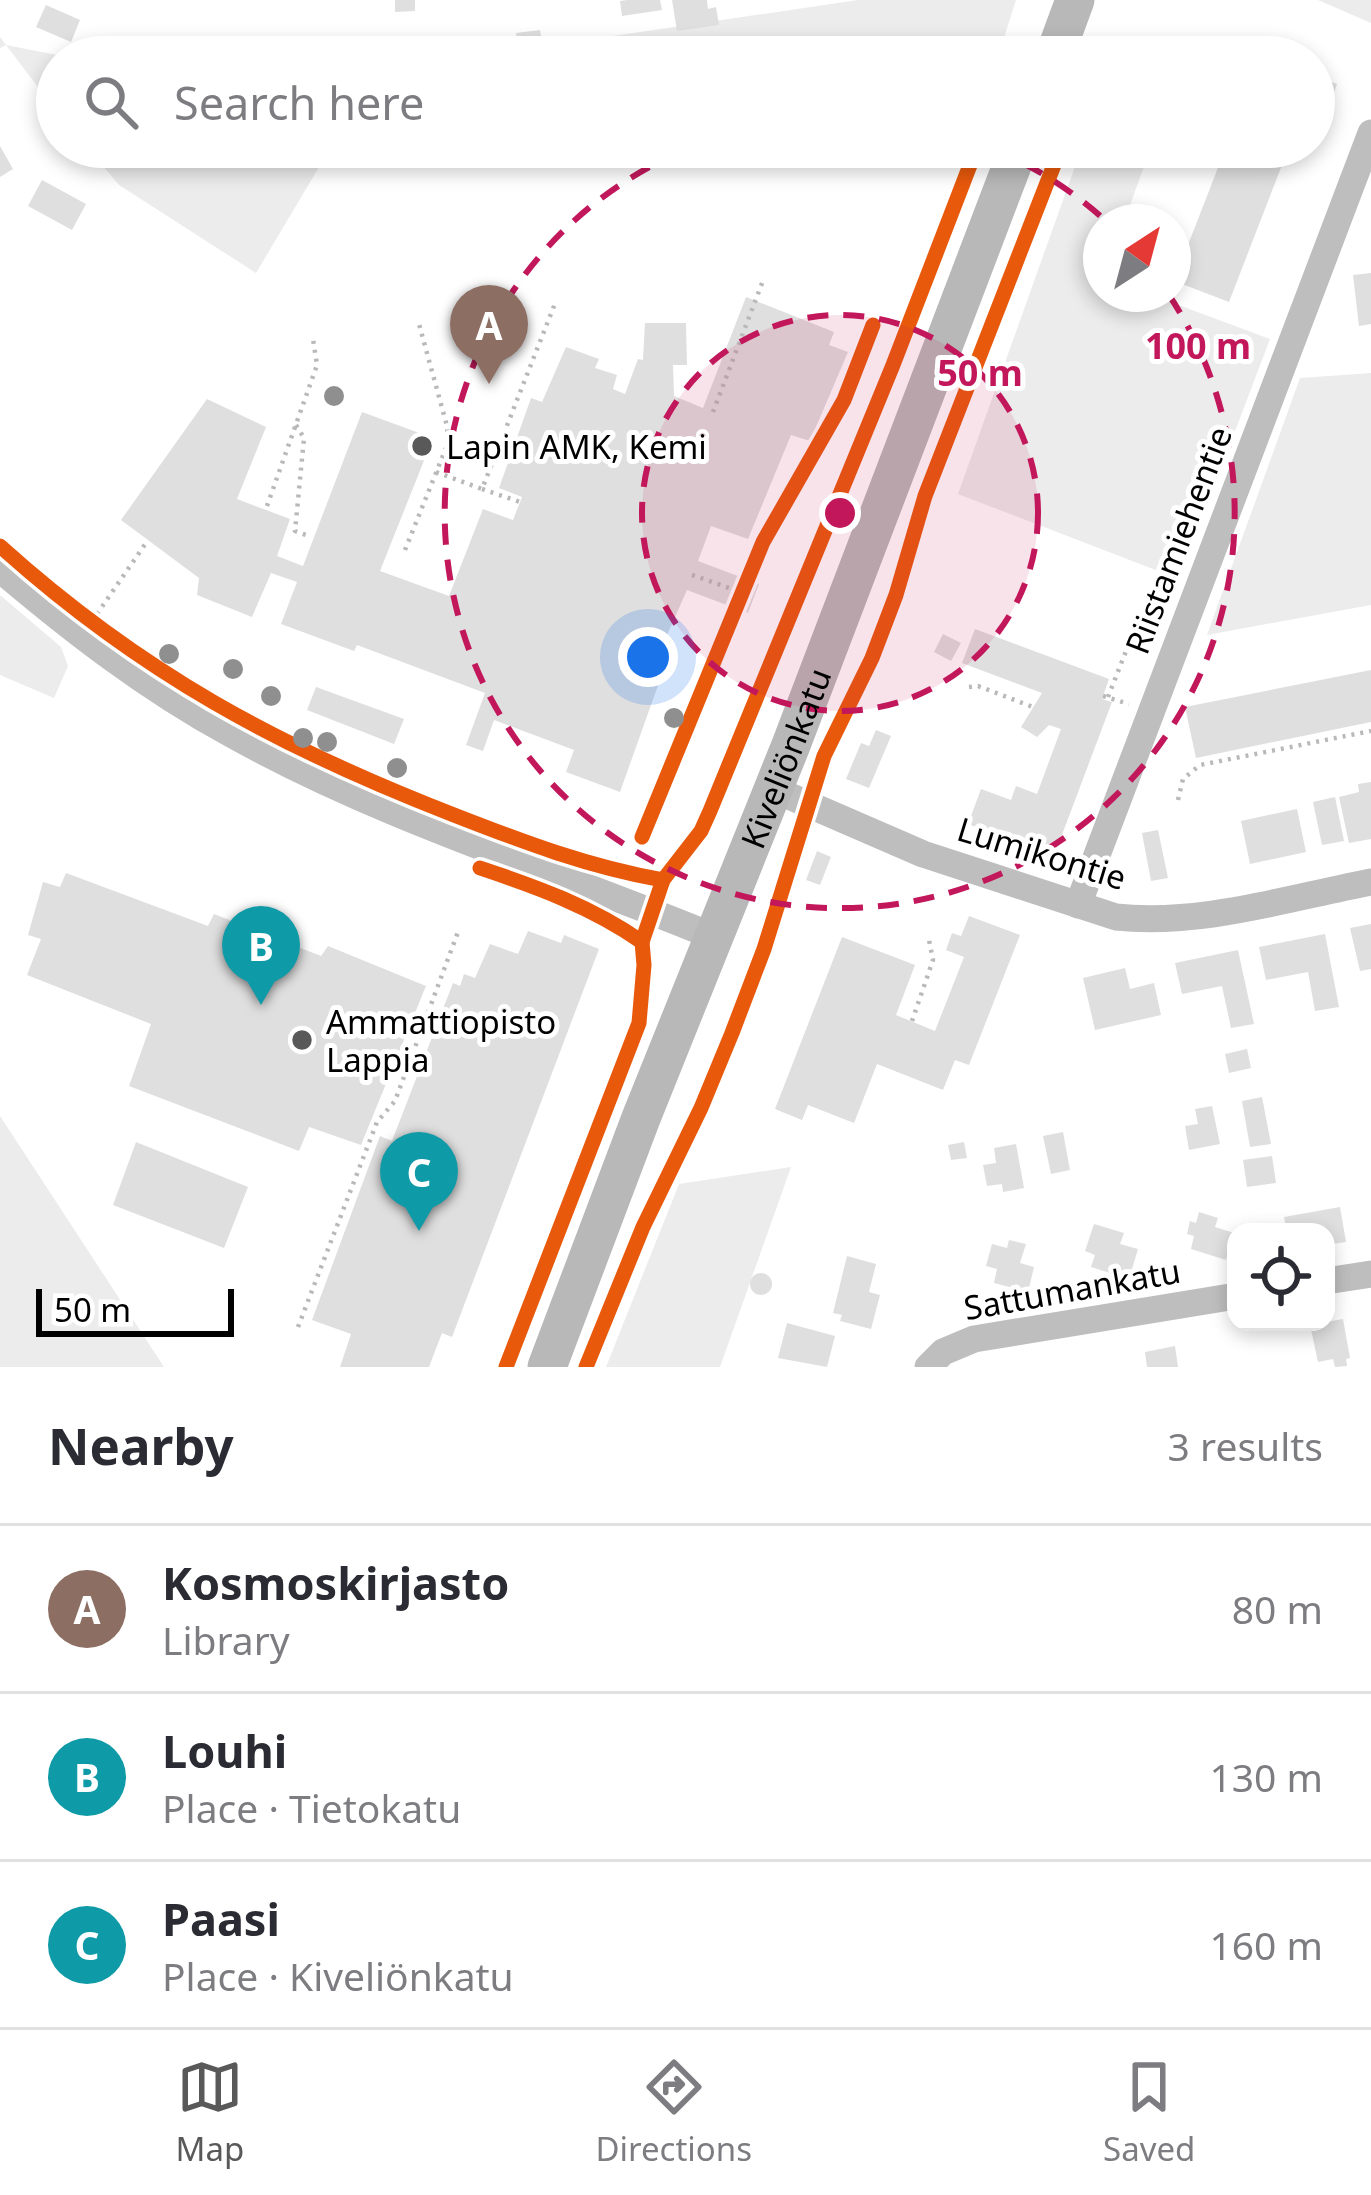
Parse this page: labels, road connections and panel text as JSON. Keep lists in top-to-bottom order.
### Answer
{
  "streets": {
    "main road": ["Kiveliönkatu"],
    "street": ["Riistamiehentie", "Lumikontie", "Sattumankatu"]
  },
  "crossings": [
    ["Riistamiehentie", "Lumikontie"],
    ["Kiveliönkatu", "Lumikontie"]
  ],
  "places": ["Lapin AMK, Kemi", "Ammattiopisto Lappia"],
  "scale_bar": "50 m",
  "north": "top right",
  "page": {
    "search": "Search here",
    "pins": ["A", "B", "C"],
    "scale": "50 m",
    "heading": ["Nearby", "3 results"],
    "list": [
      {
        "mark": "A",
        "name": "Kosmoskirjasto",
        "note": "Library",
        "value": "80 m"
      },
      {
        "mark": "B",
        "name": "Louhi",
        "note": "Place · Tietokatu",
        "value": "130 m"
      },
      {
        "mark": "C",
        "name": "Paasi",
        "note": "Place · Kiveliönkatu",
        "value": "160 m"
      }
    ],
    "nav": ["Map", "Directions", "Saved"]
  },
  "rings": ["100 m", "50 m"]
}
